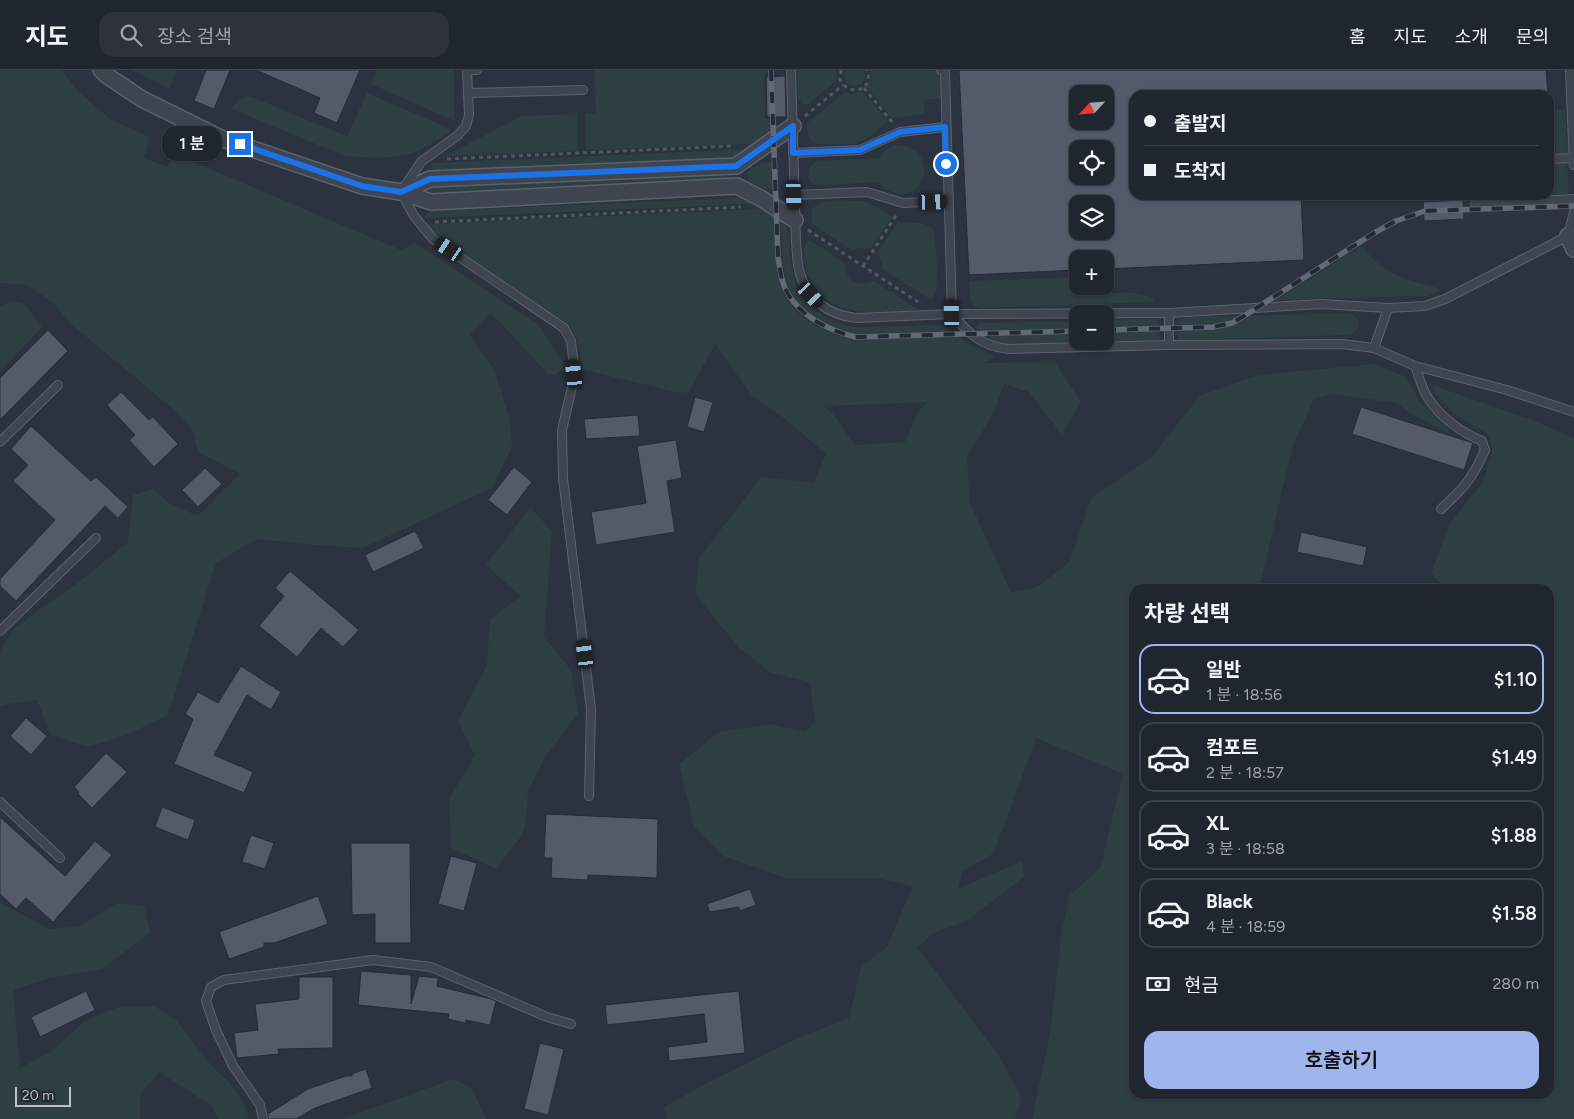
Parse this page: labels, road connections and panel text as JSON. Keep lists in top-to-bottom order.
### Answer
{
  "scale_bar": "20 m",
  "north": "bottom left",
  "page": {
    "header": "지도",
    "search": "장소 검색",
    "nav": [
      "홈",
      "지도",
      "소개",
      "문의"
    ],
    "map_buttons": ["+", "−"],
    "banner": ["출발지", "도착지"],
    "bubble": "1 분",
    "heading": "차량 선택",
    "list": [
      {
        "name": "일반",
        "note": "1 분 · 18:56",
        "value": "$1.10"
      },
      {
        "name": "컴포트",
        "note": "2 분 · 18:57",
        "value": "$1.49"
      },
      {
        "name": "XL",
        "note": "3 분 · 18:58",
        "value": "$1.88"
      },
      {
        "name": "Black",
        "note": "4 분 · 18:59",
        "value": "$1.58"
      }
    ],
    "pay": ["현금", "280 m"],
    "buttons": "호출하기",
    "scale": "20 m"
  }
}
